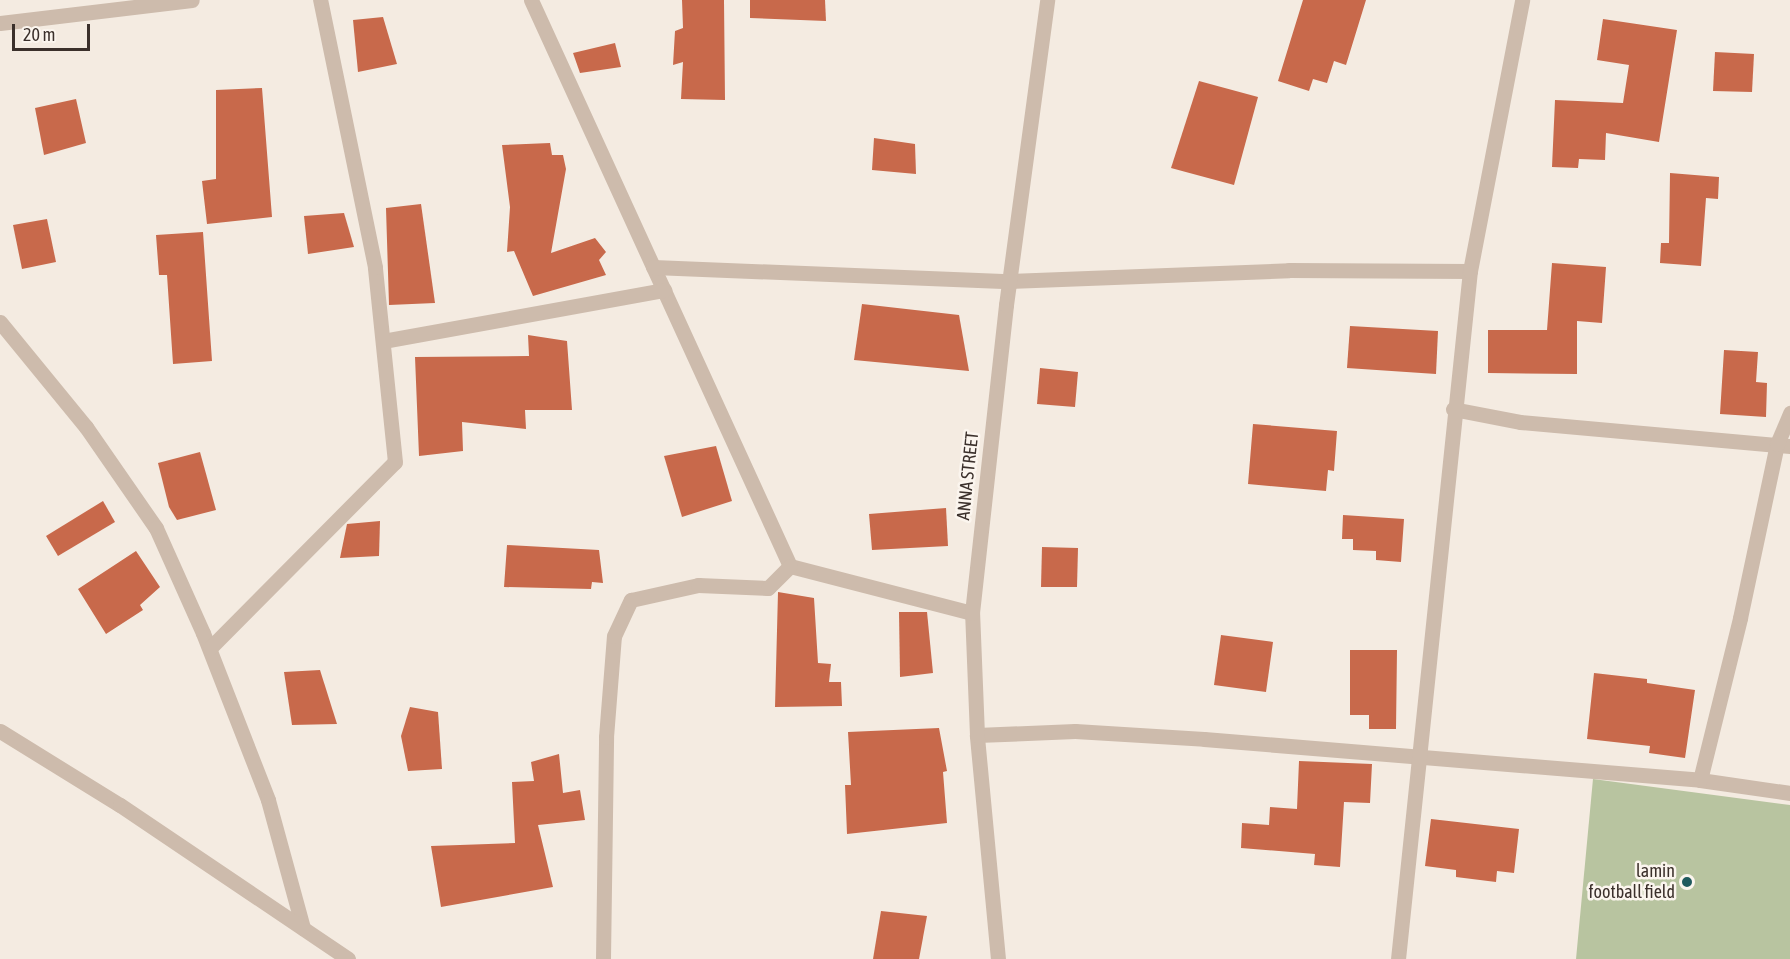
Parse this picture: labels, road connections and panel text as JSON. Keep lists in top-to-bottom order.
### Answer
{
  "streets": {
    "street": ["ANNA STREET"]
  },
  "places": ["lamin football field"],
  "scale_bar": "20 m"
}
